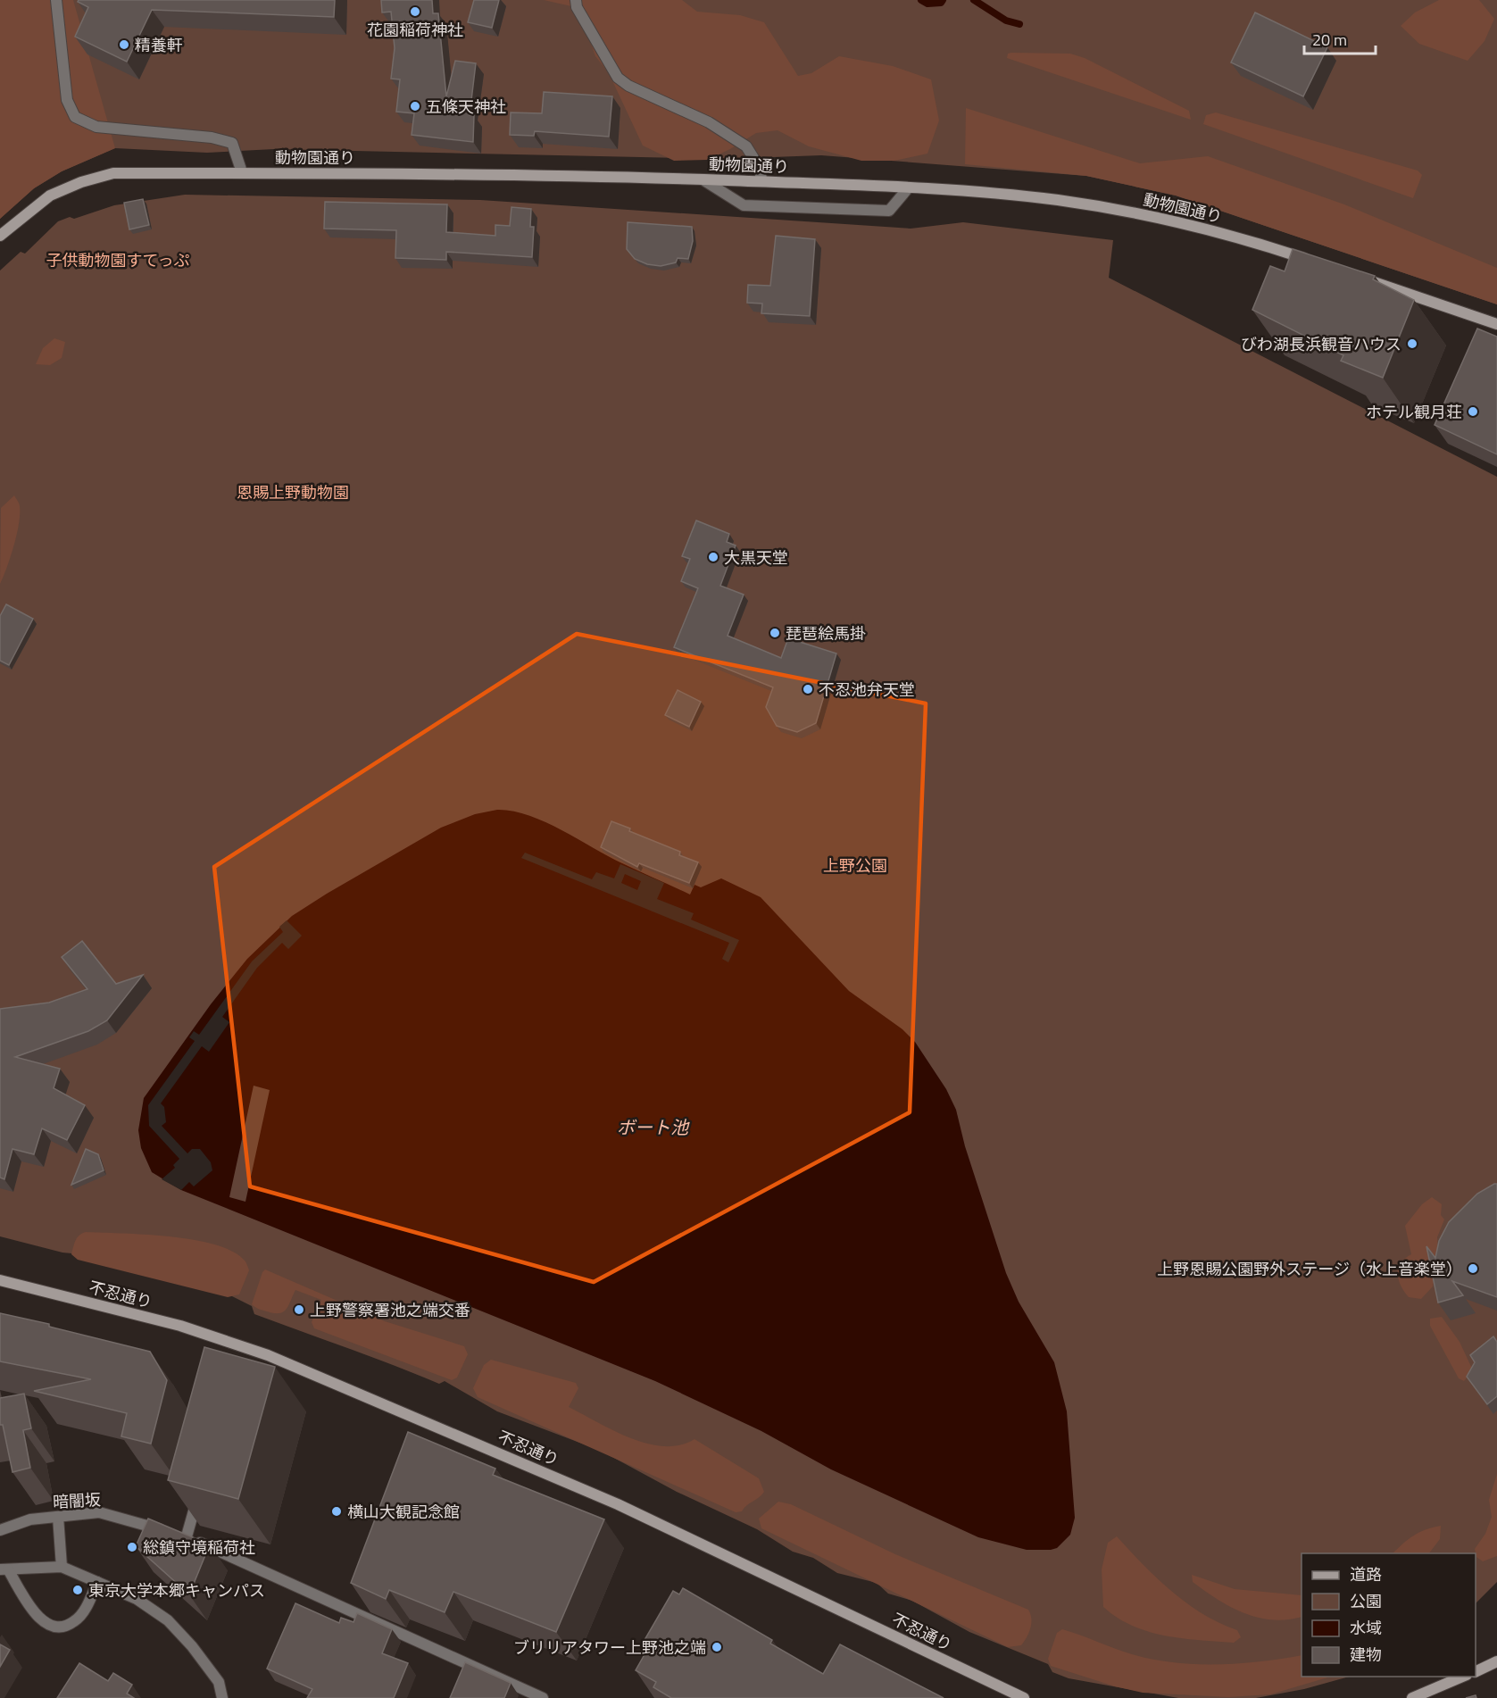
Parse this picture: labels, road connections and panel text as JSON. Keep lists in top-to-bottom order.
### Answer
{
  "streets": {
    "street": ["動物園通り", "不忍通り", "暗闇坂"]
  },
  "water": ["ボート池"],
  "parks": ["子供動物園すてっぷ", "恩賜上野動物園", "上野公園"],
  "places": [
    "花園稲荷神社",
    "精養軒",
    "五條天神社",
    "びわ湖長浜観音ハウス",
    "ホテル観月荘",
    "大黒天堂",
    "琵琶絵馬掛",
    "不忍池弁天堂",
    "上野恩賜公園野外ステージ（水上音楽堂）",
    "上野警察署池之端交番",
    "横山大観記念館",
    "総鎮守境稲荷社",
    "東京大学本郷キャンパス",
    "ブリリアタワー上野池之端"
  ],
  "legend": [
    "道路",
    "公園",
    "水域",
    "建物"
  ],
  "scale_bar": "20 m"
}
